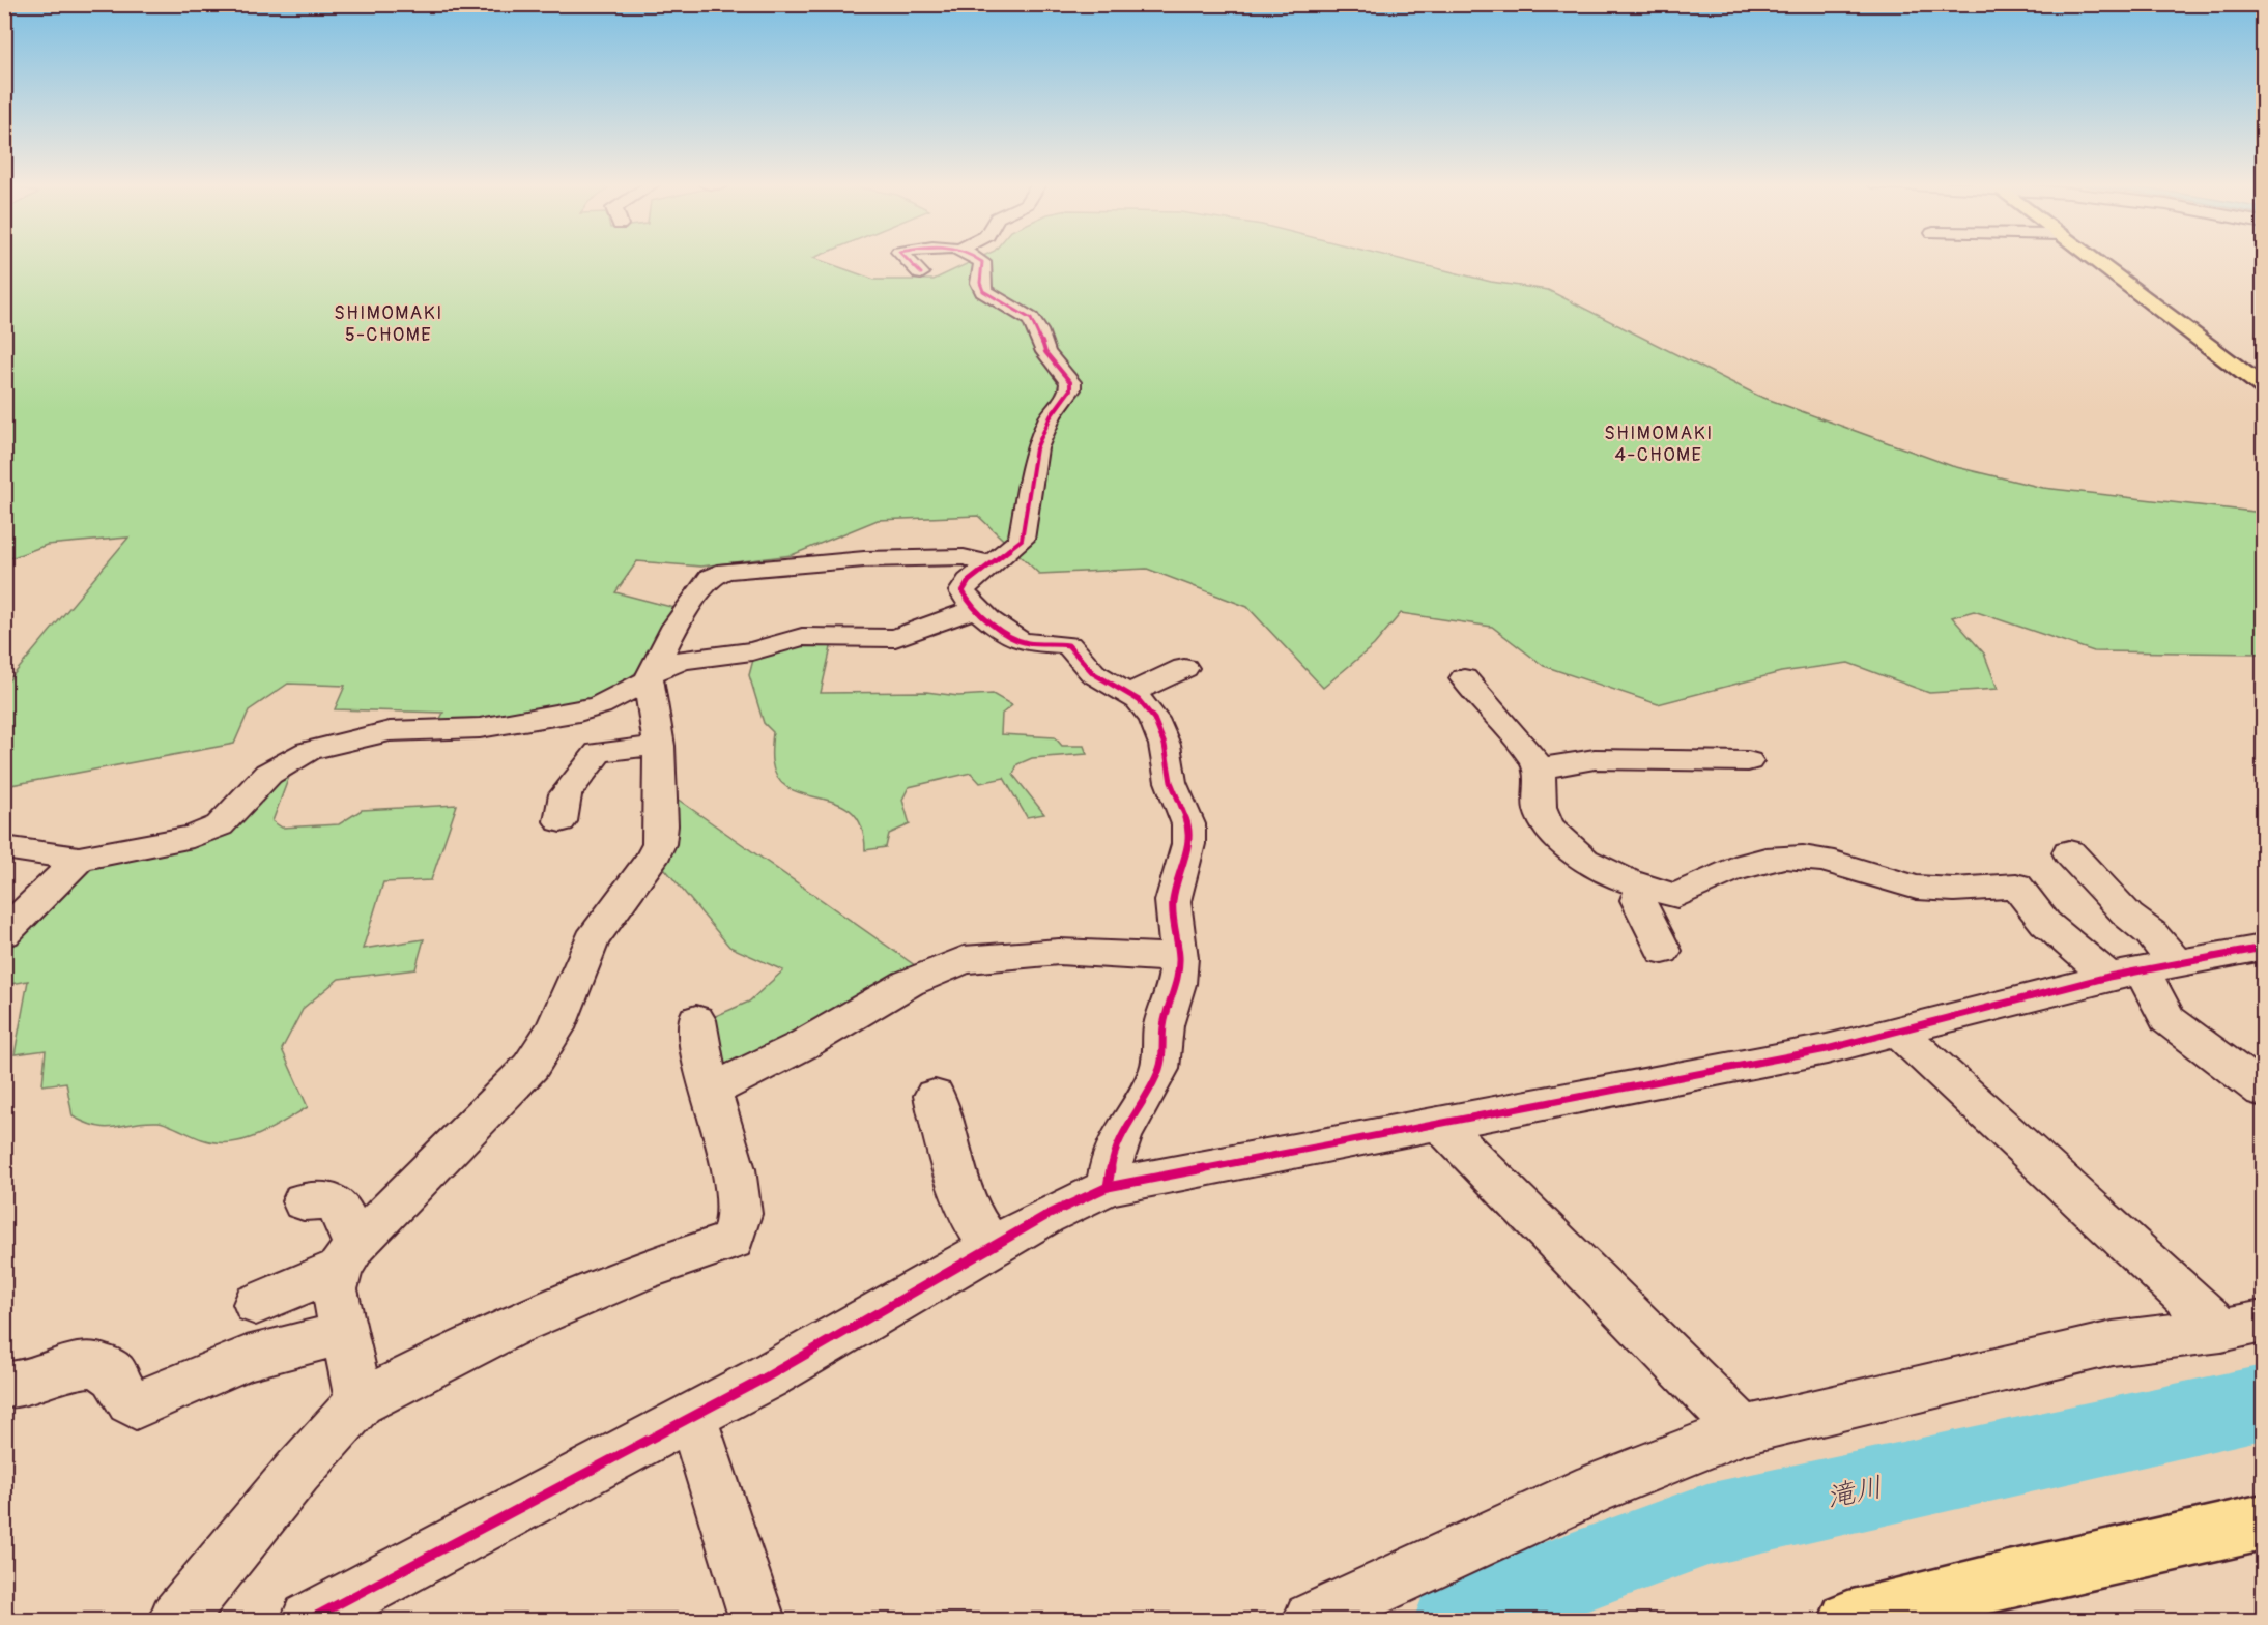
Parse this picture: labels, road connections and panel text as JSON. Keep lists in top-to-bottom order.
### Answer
{
  "districts": ["SHIMOMAKI 5-CHOME", "SHIMOMAKI 4-CHOME"],
  "water": ["滝川"]
}
